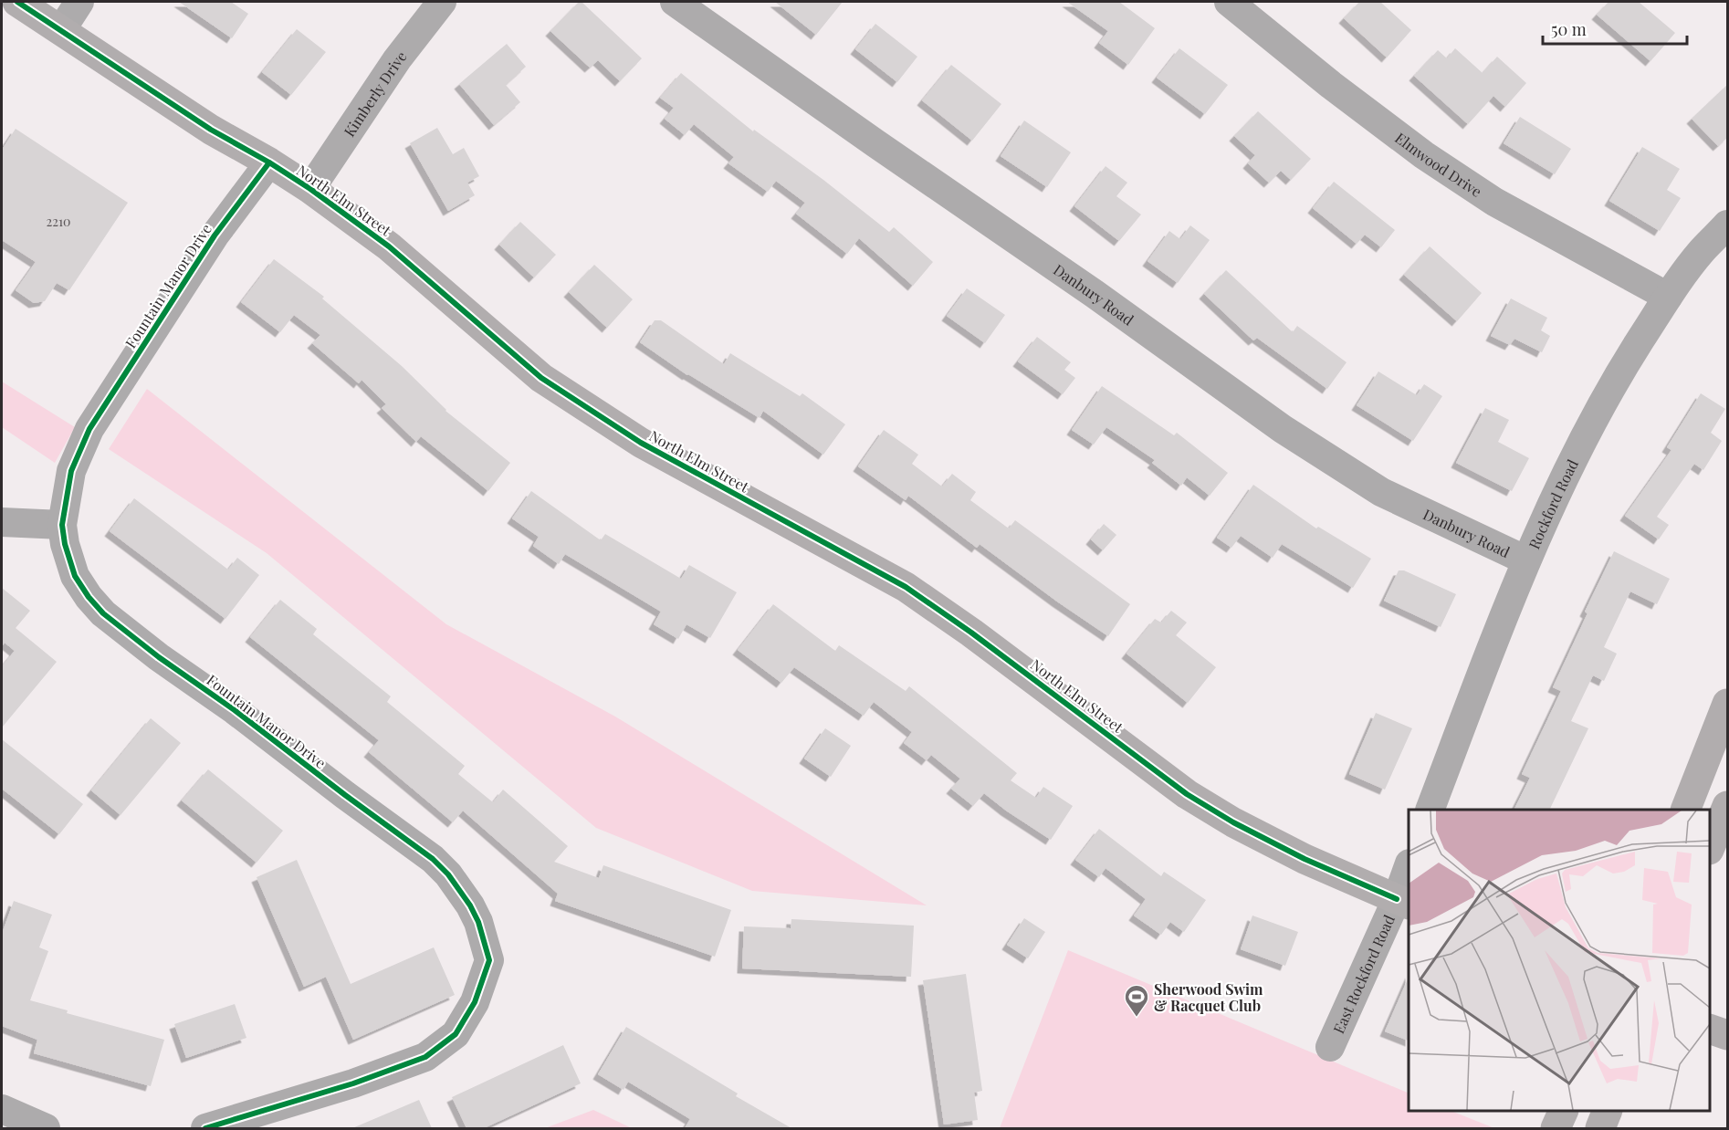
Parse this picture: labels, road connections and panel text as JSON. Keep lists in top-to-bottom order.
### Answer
{
  "streets": {
    "main road": ["North Elm Street"],
    "street": [
      "Kimberly Drive",
      "Elmwood Drive",
      "Fountain Manor Drive",
      "Danbury Road",
      "Rockford Road",
      "East Rockford Road"
    ]
  },
  "crossings": [
    ["Kimberly Drive", "North Elm Street"],
    ["Elmwood Drive", "Rockford Road"],
    ["North Elm Street", "Fountain Manor Drive"],
    ["North Elm Street", "East Rockford Road"],
    ["Danbury Road", "Rockford Road"]
  ],
  "places": {
    "sports": ["Sherwood Swim & Racquet Club"]
  },
  "house_numbers": ["2210"],
  "scale_bar": "50 m"
}
